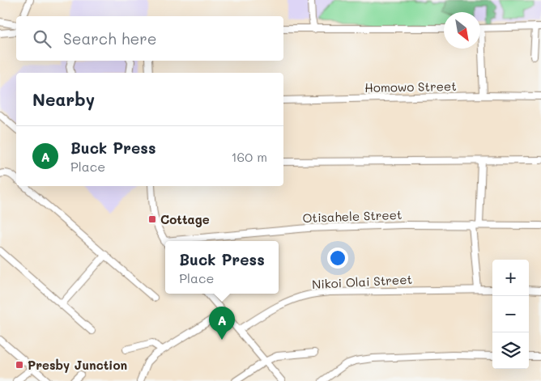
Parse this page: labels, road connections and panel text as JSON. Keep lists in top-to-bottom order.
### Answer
{
  "streets": {
    "street": ["Homowo Street", "Otisahele Street", "Nikoi Olai Street"]
  },
  "places": {
    "transit": ["Cottage", "Presby Junction"]
  },
  "north": "bottom right",
  "page": {
    "search": "Search here",
    "heading": "Nearby",
    "list": [
      {
        "mark": "A",
        "name": "Buck Press",
        "note": "Place",
        "value": "160 m"
      }
    ],
    "popup": ["Buck Press", "Place"],
    "map_buttons": ["+", "−"],
    "pins": "A"
  }
}
